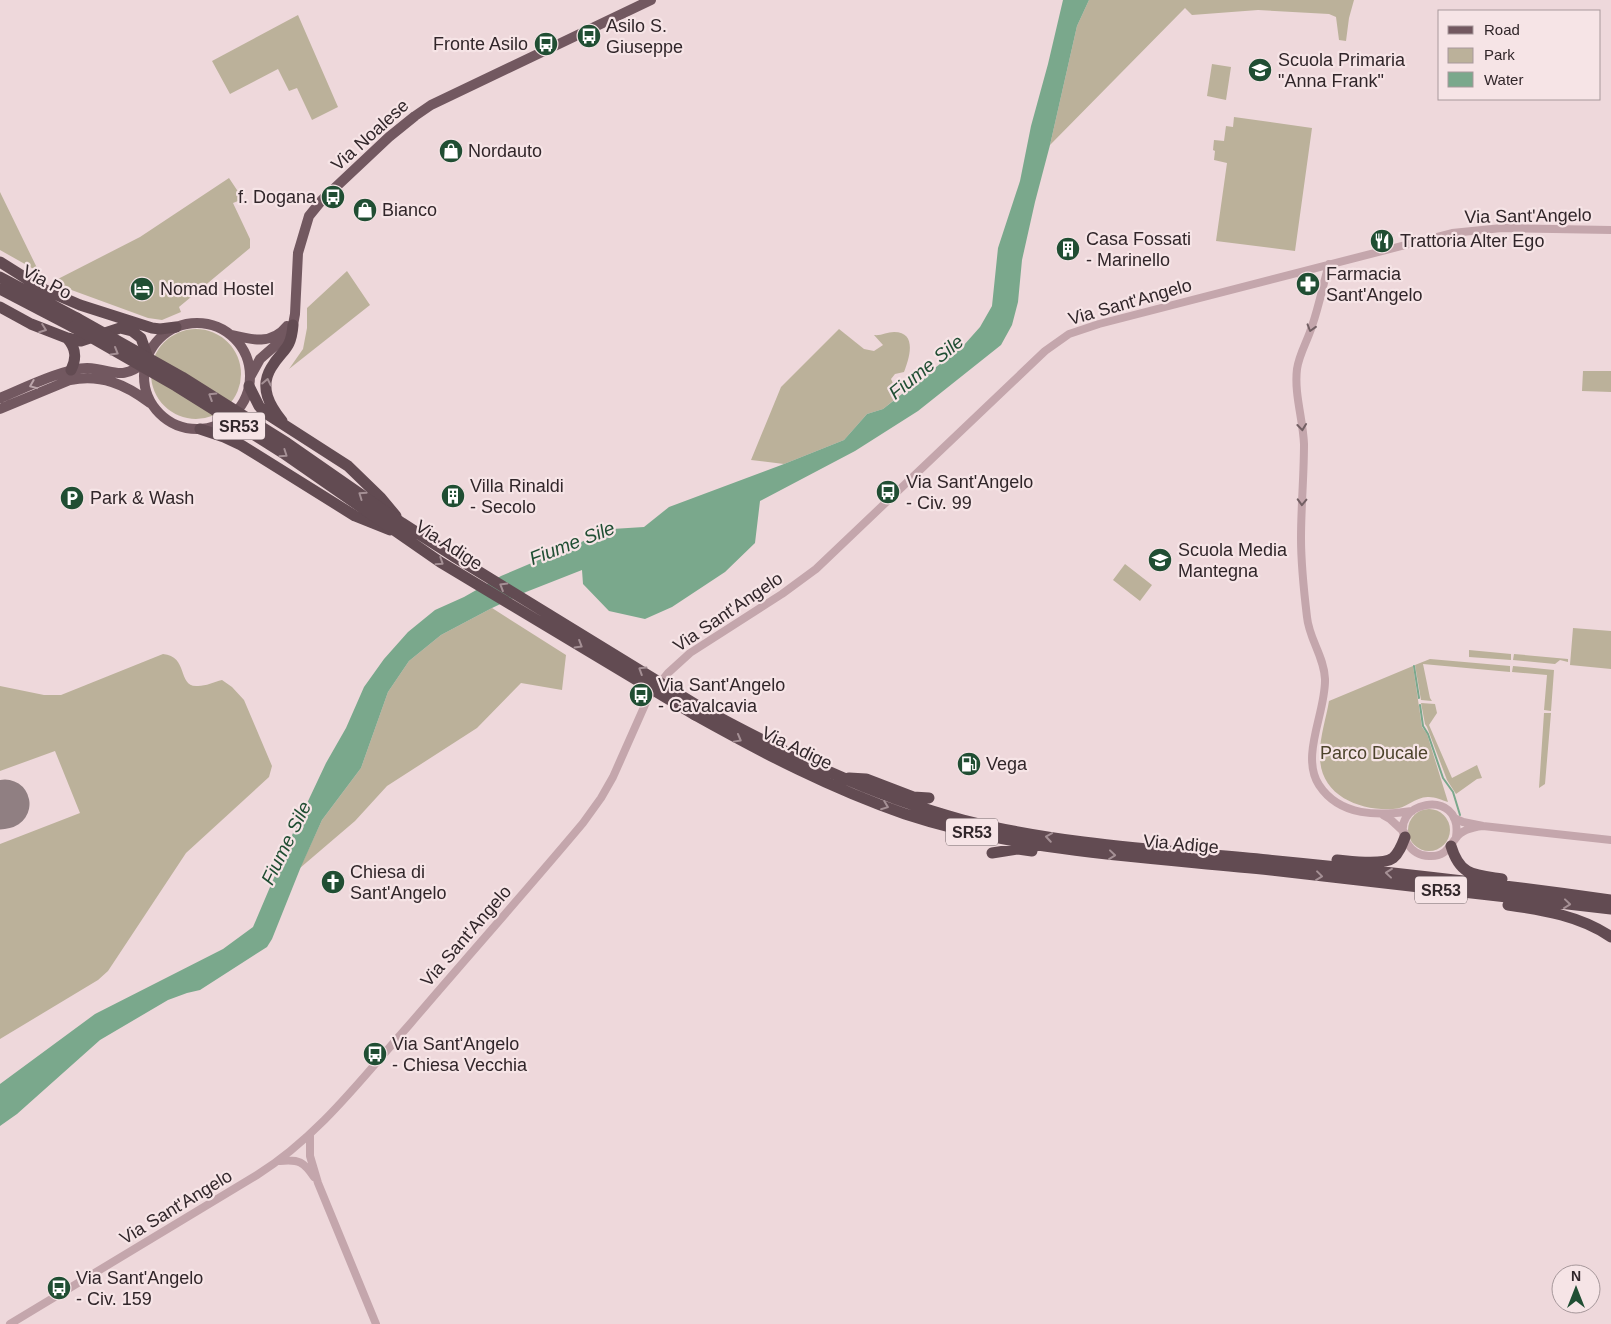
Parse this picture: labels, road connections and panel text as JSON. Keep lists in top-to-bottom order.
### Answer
{
  "streets": {
    "highway": ["Via Po", "SR53", "Via Adige"],
    "main road": ["Via Noalese"],
    "street": ["Via Sant'Angelo"]
  },
  "crossings": [
    ["Via Po", "Via Adige"]
  ],
  "water": ["Fiume Sile"],
  "parks": ["Parco Ducale"],
  "places": {
    "bus stop": [
      "Asilo S. Giuseppe",
      "Fronte Asilo",
      "f. Dogana",
      "Via Sant'Angelo - Civ. 99",
      "Via Sant'Angelo - Cavalcavia",
      "Via Sant'Angelo - Chiesa Vecchia",
      "Via Sant'Angelo - Civ. 159"
    ],
    "school or university": ["Scuola Primaria \"Anna Frank\"", "Scuola Media Mantegna"],
    "shop": ["Nordauto", "Bianco"],
    "restaurant": ["Trattoria Alter Ego"],
    "building": ["Casa Fossati - Marinello", "Villa Rinaldi - Secolo"],
    "pharmacy": ["Farmacia Sant'Angelo"],
    "hotel": ["Nomad Hostel"],
    "parking": ["Park & Wash"],
    "fuel station": ["Vega"],
    "church": ["Chiesa di Sant'Angelo"]
  },
  "legend": ["Road", "Park", "Water"],
  "north": "top"
}
